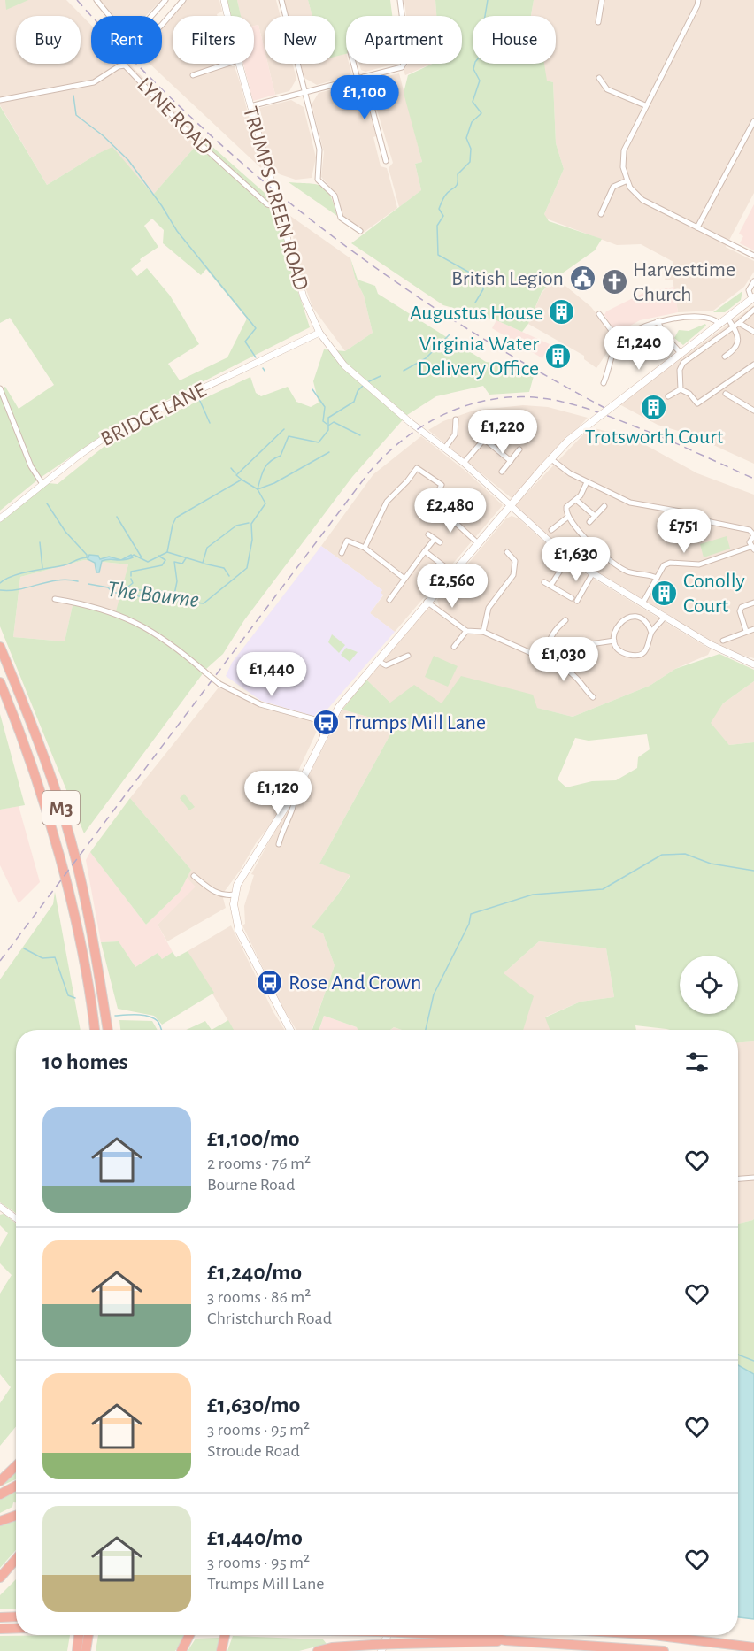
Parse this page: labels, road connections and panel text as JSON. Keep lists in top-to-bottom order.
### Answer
{
  "streets": {
    "highway": ["M3"],
    "street": ["LYNE ROAD", "TRUMPS GREEN ROAD", "BRIDGE LANE"]
  },
  "crossings": [
    ["LYNE ROAD", "TRUMPS GREEN ROAD"],
    ["TRUMPS GREEN ROAD", "BRIDGE LANE"]
  ],
  "water": ["The Bourne"],
  "places": {
    "public building": ["British Legion"],
    "church": ["Harvesttime Church"],
    "building": [
      "Augustus House",
      "Virginia Water Delivery Office",
      "Trotsworth Court",
      "Conolly Court"
    ],
    "bus stop": ["Trumps Mill Lane", "Rose And Crown"]
  },
  "page": {
    "chip": [
      "Buy",
      "Rent",
      "Filters",
      "New",
      "Apartment",
      "House"
    ],
    "price": [
      "£1,100",
      "£1,240",
      "£1,220",
      "£2,480",
      "£751",
      "£1,630",
      "£2,560",
      "£1,030",
      "£1,440",
      "£1,120"
    ],
    "heading": "10 homes",
    "list": [
      {
        "name": "£1,100/mo",
        "note": "2 rooms · 76 m² · Bourne Road"
      },
      {
        "name": "£1,240/mo",
        "note": "3 rooms · 86 m² · Christchurch Road"
      },
      {
        "name": "£1,630/mo",
        "note": "3 rooms · 95 m² · Stroude Road"
      },
      {
        "name": "£1,440/mo",
        "note": "3 rooms · 95 m² · Trumps Mill Lane"
      }
    ]
  }
}
